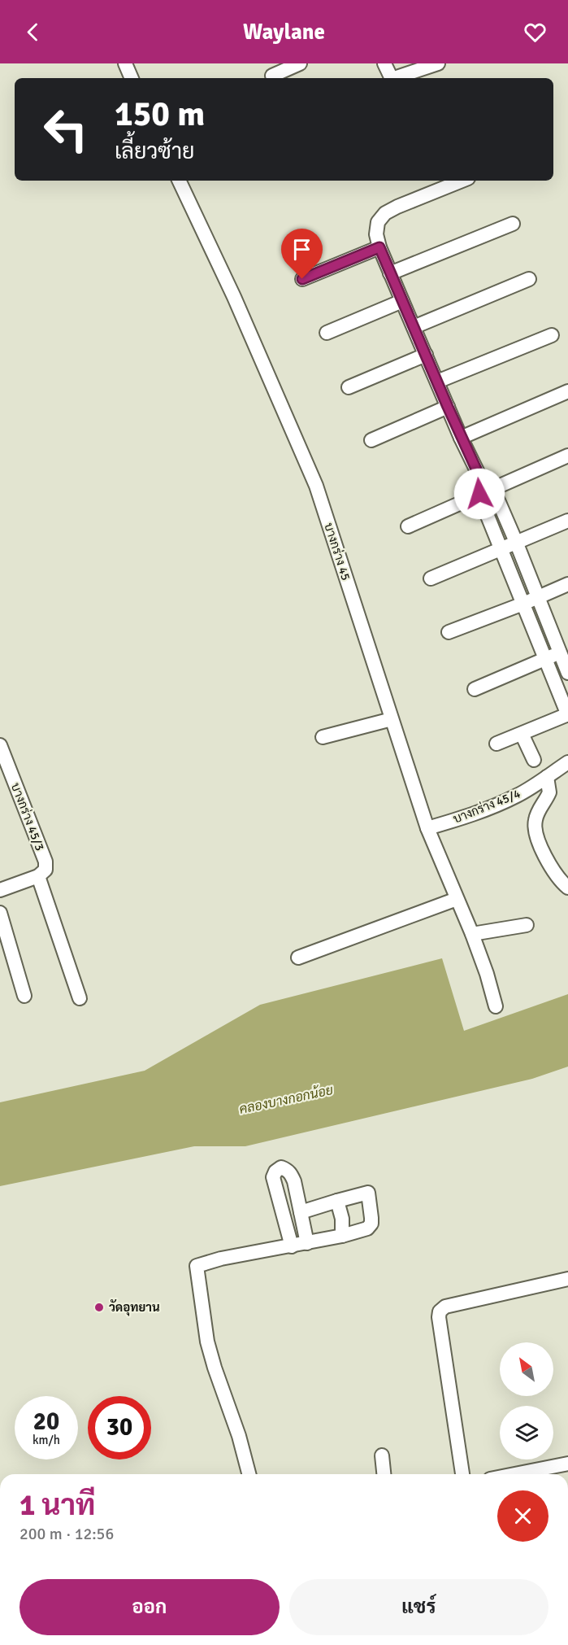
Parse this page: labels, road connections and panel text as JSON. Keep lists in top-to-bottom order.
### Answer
{
  "streets": {
    "street": ["บางกร่าง 45", "บางกร่าง 45/4", "บางกร่าง 45/3"]
  },
  "crossings": [
    ["บางกร่าง 45", "บางกร่าง 45/4"]
  ],
  "water": ["คลองบางกอกน้อย"],
  "places": ["วัดอุทยาน"],
  "north": "top left",
  "page": {
    "header": "Waylane",
    "turn": ["150 m", "เลี้ยวซ้าย"],
    "speed": "20 km/h",
    "limit": "30",
    "heading": ["1 นาที", "200 m · 12:56"],
    "buttons": ["ออก", "แชร์"]
  }
}
